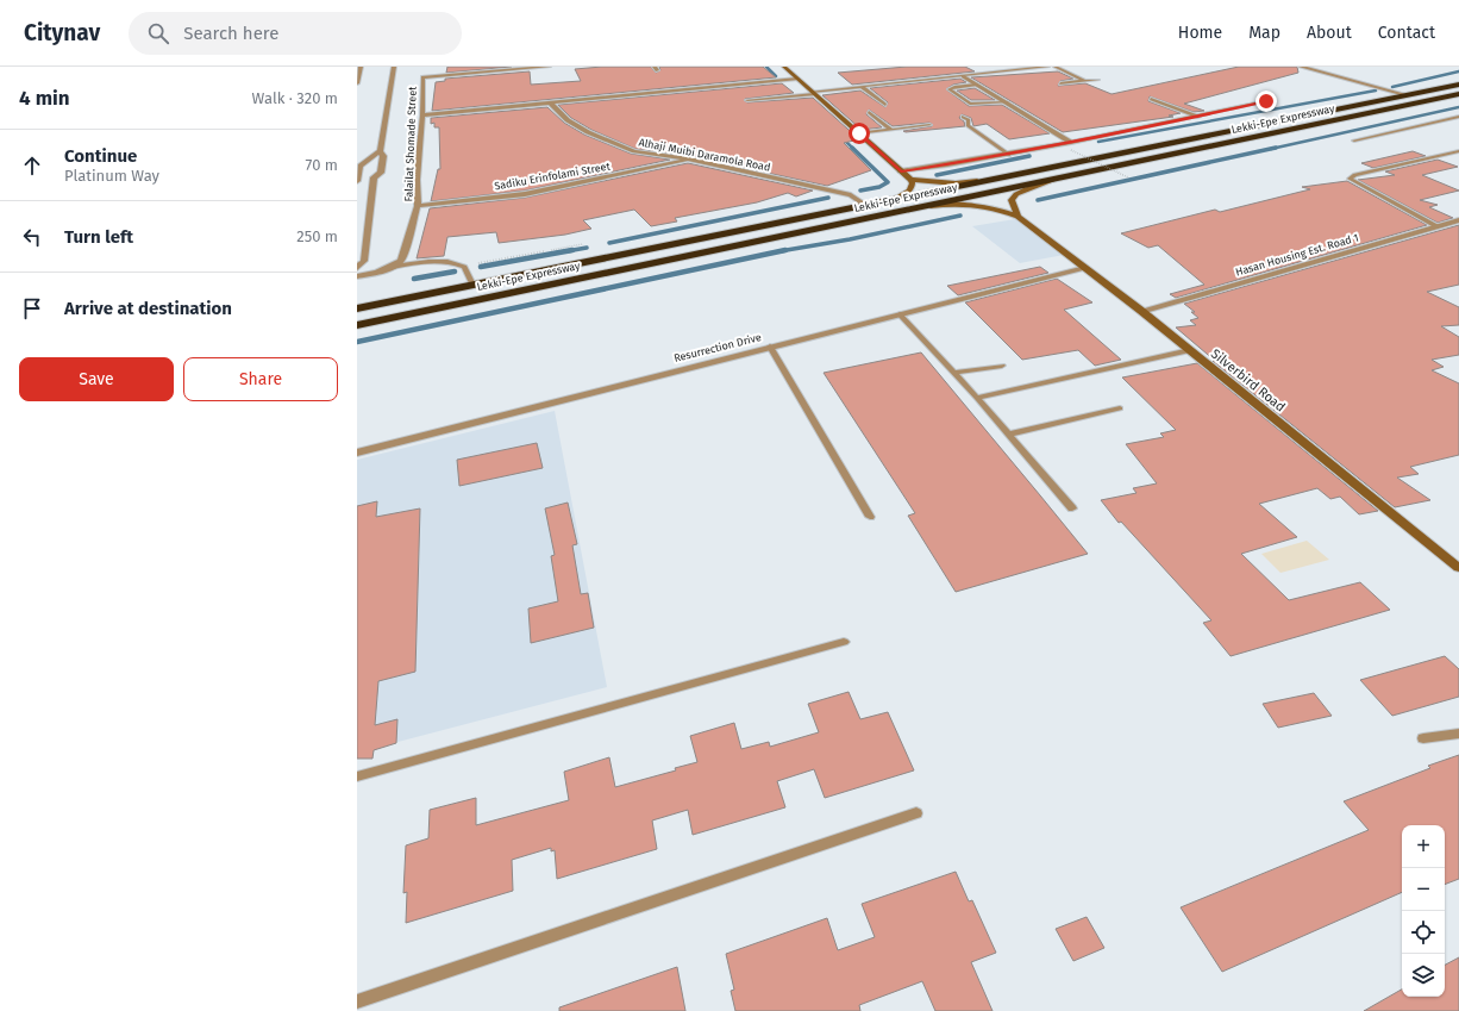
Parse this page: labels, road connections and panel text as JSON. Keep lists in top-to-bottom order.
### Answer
{
  "streets": {
    "highway": ["Lekki-Epe Expressway"],
    "street": [
      "Falailat Shomade Street",
      "Alhaji Muibi Daramola Road",
      "Sadiku Erinfolami Street",
      "Hasan Housing Est. Road 1",
      "Resurrection Drive",
      "Silverbird Road"
    ]
  },
  "crossings": [
    ["Lekki-Epe Expressway", "Alhaji Muibi Daramola Road"],
    ["Lekki-Epe Expressway", "Silverbird Road"],
    ["Falailat Shomade Street", "Sadiku Erinfolami Street"],
    ["Alhaji Muibi Daramola Road", "Sadiku Erinfolami Street"],
    ["Hasan Housing Est. Road 1", "Silverbird Road"],
    ["Resurrection Drive", "Silverbird Road"]
  ],
  "page": {
    "header": "Citynav",
    "search": "Search here",
    "nav": [
      "Home",
      "Map",
      "About",
      "Contact"
    ],
    "heading": ["4 min", "Walk · 320 m"],
    "list": [
      ["Continue", "Platinum Way", "70 m"],
      ["Turn left", "250 m"],
      "Arrive at destination"
    ],
    "buttons": ["Save", "Share"],
    "map_buttons": ["+", "−"]
  }
}
